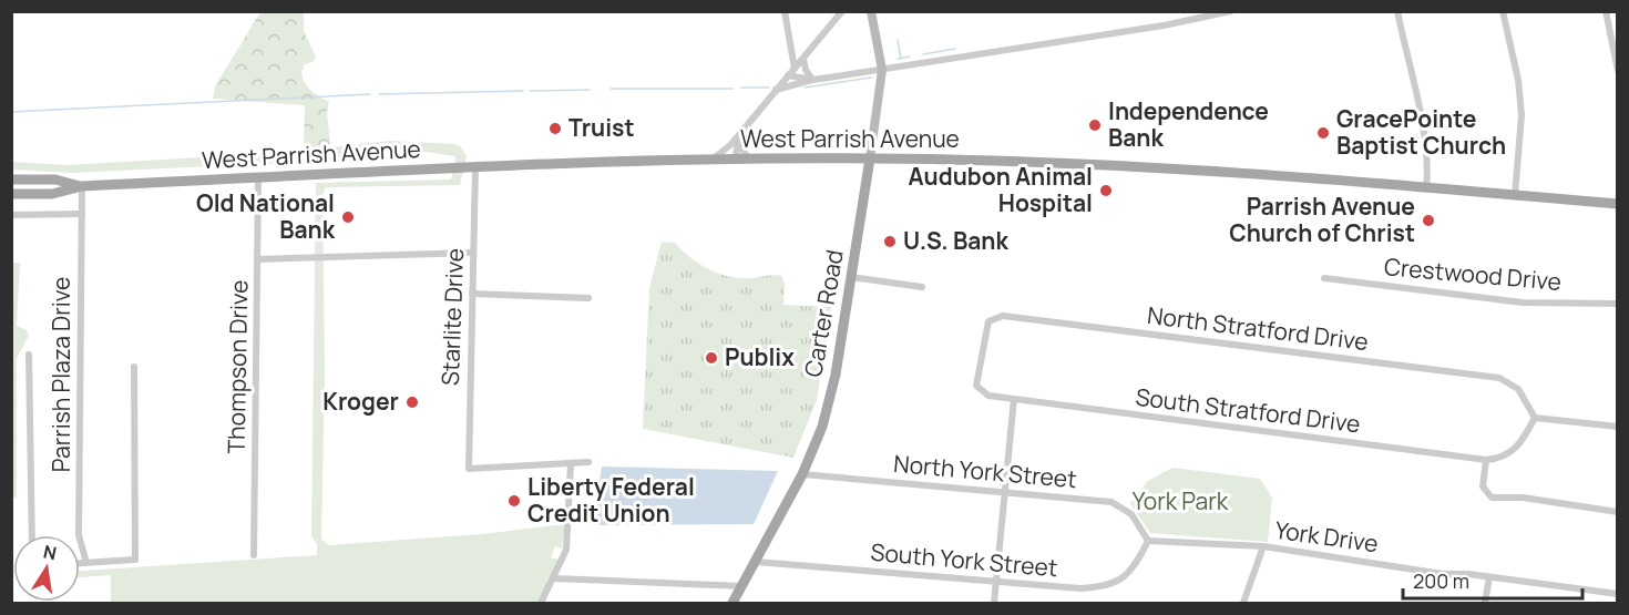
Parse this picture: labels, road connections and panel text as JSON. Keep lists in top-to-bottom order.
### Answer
{
  "streets": {
    "main road": ["West Parrish Avenue", "Carter Road"],
    "street": [
      "Crestwood Drive",
      "Starlite Drive",
      "North Stratford Drive",
      "Thompson Drive",
      "Parrish Plaza Drive",
      "South Stratford Drive",
      "North York Street",
      "York Drive",
      "South York Street"
    ]
  },
  "crossings": [
    ["West Parrish Avenue", "Carter Road"],
    ["West Parrish Avenue", "Starlite Drive"],
    ["West Parrish Avenue", "Thompson Drive"],
    ["West Parrish Avenue", "Parrish Plaza Drive"],
    ["Carter Road", "North York Street"],
    ["Carter Road", "South York Street"],
    ["North Stratford Drive", "South Stratford Drive"],
    ["North York Street", "York Drive"],
    ["North York Street", "South York Street"],
    ["York Drive", "South York Street"]
  ],
  "parks": ["York Park"],
  "places": [
    "Independence Bank",
    "Truist",
    "GracePointe Baptist Church",
    "Audubon Animal Hospital",
    "Old National Bank",
    "Parrish Avenue Church of Christ",
    "U.S. Bank",
    "Publix",
    "Kroger",
    "Liberty Federal Credit Union"
  ],
  "scale_bar": "200 m",
  "north": "top"
}
